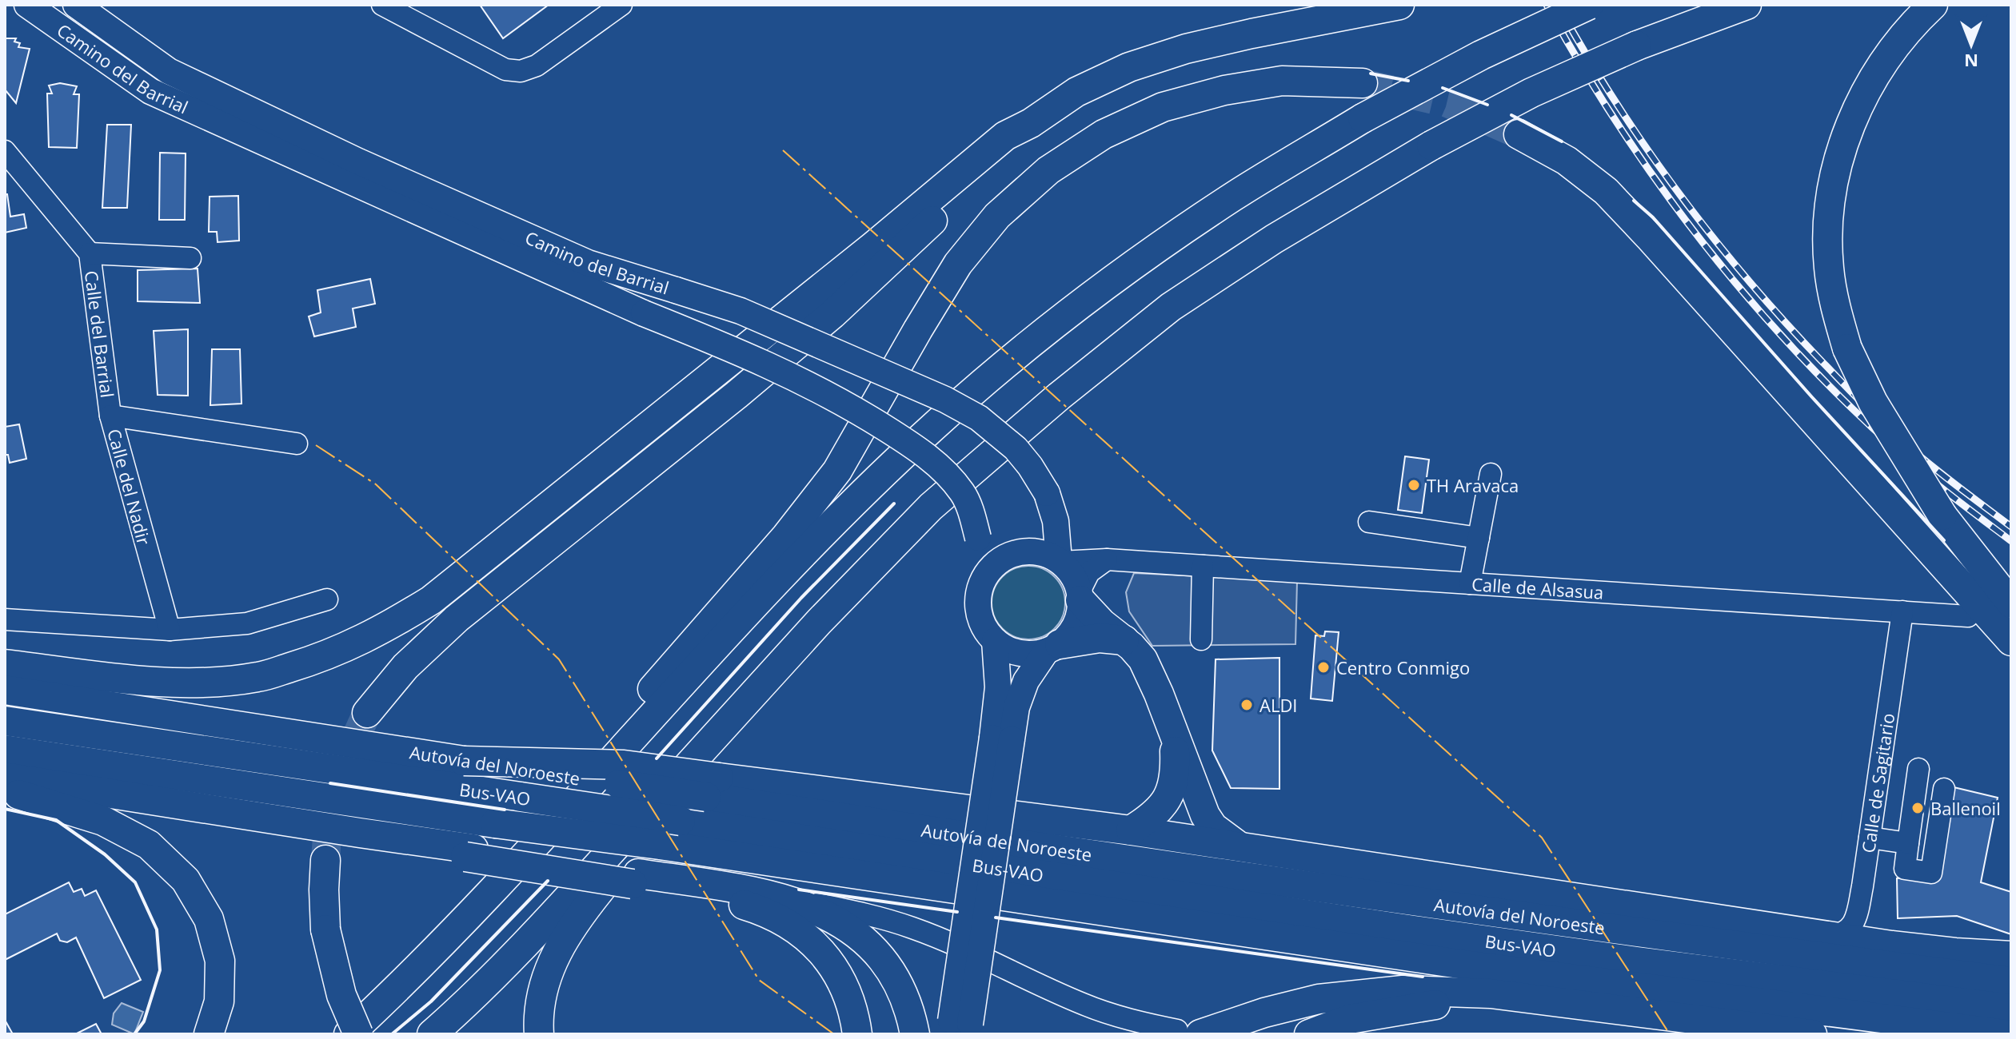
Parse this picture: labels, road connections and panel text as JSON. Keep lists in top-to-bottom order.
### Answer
{
  "streets": {
    "highway": ["Autovía del Noroeste", "Bus-VAO"],
    "main road": ["Camino del Barrial"],
    "street": [
      "Calle del Barrial",
      "Calle del Nadir",
      "Calle de Alsasua",
      "Calle de Sagitario"
    ]
  },
  "crossings": [
    ["Camino del Barrial", "Calle de Alsasua"],
    ["Calle del Barrial", "Calle del Nadir"],
    ["Calle de Alsasua", "Calle de Sagitario"]
  ],
  "places": [
    "TH Aravaca",
    "Centro Conmigo",
    "ALDI",
    "Ballenoil"
  ],
  "north": "bottom"
}
